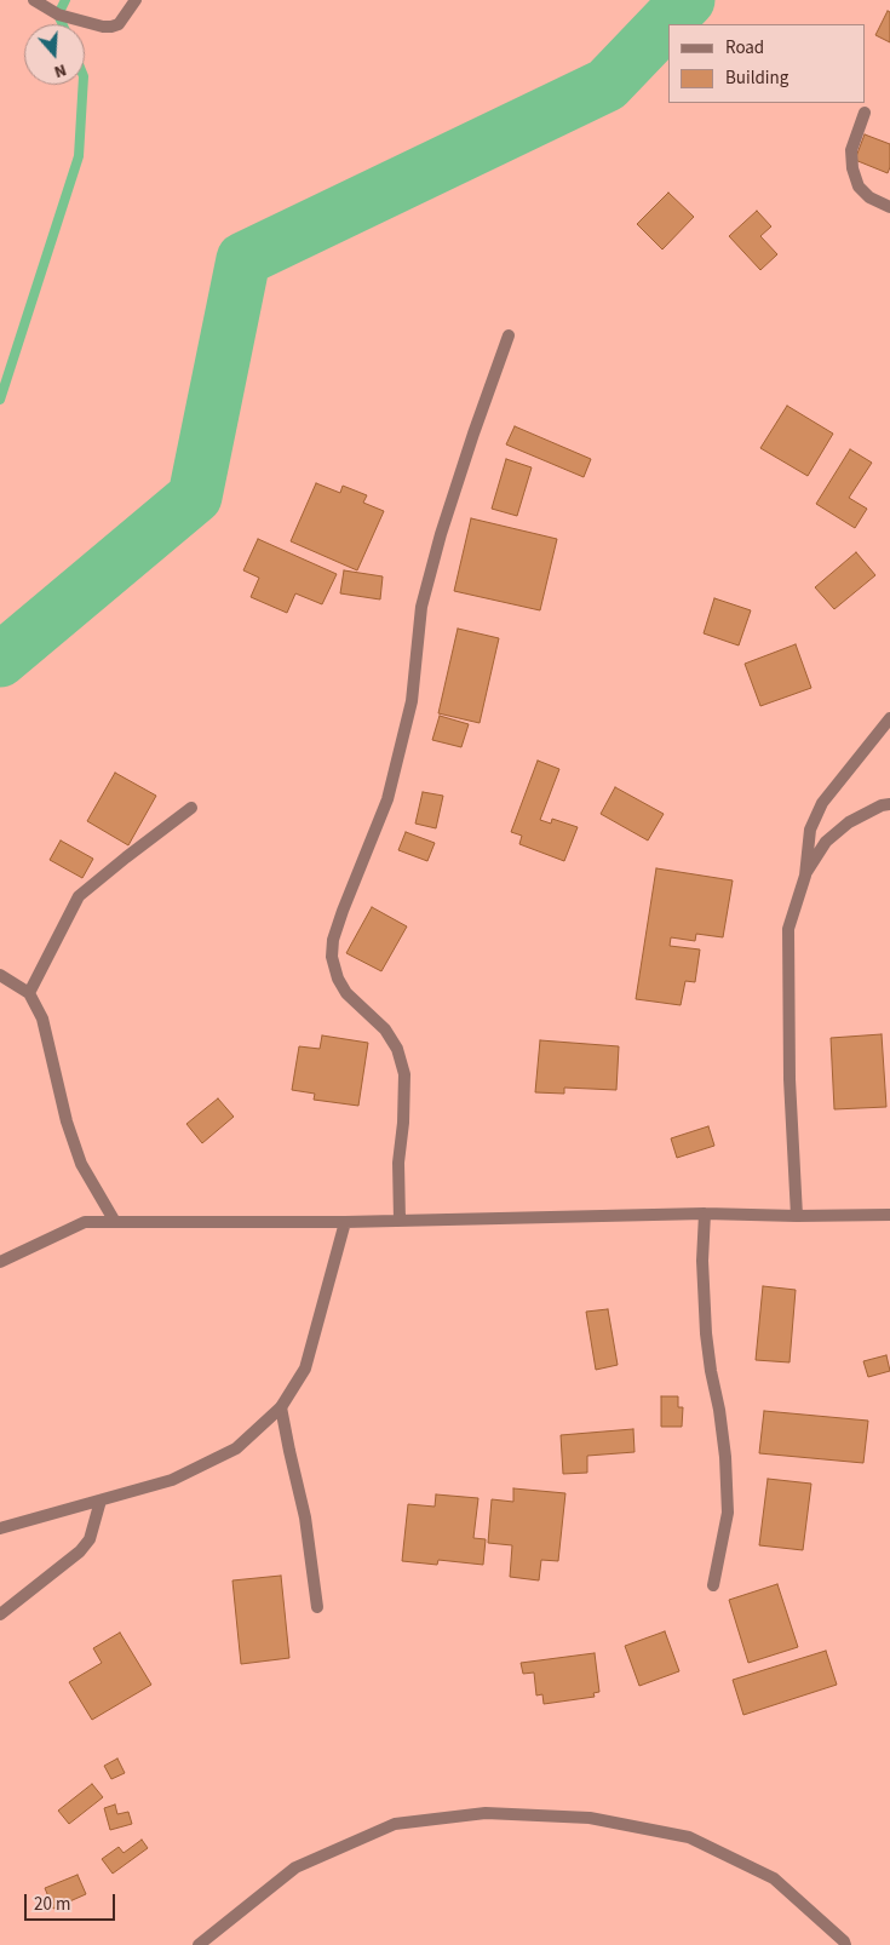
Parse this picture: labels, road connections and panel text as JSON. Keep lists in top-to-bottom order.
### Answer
{
  "legend": ["Road", "Building"],
  "scale_bar": "20 m",
  "north": "bottom"
}
